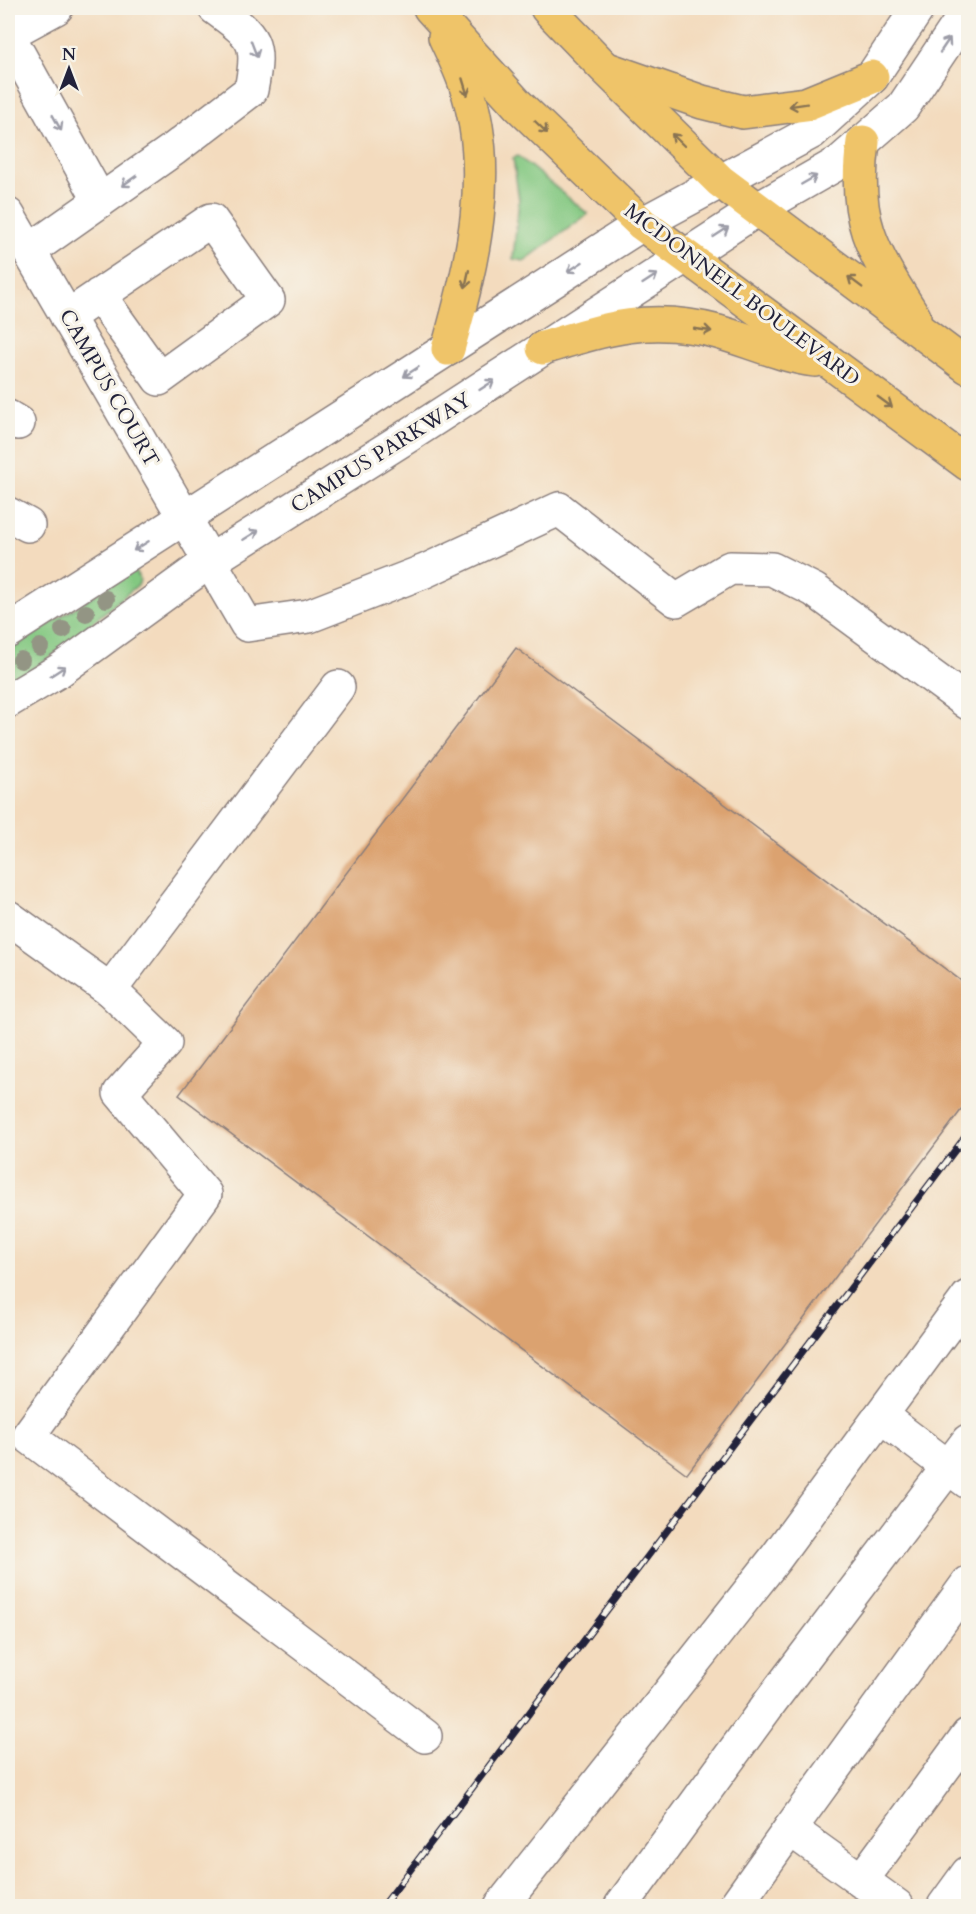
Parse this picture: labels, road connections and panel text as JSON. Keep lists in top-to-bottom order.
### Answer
{
  "streets": {
    "main road": ["MCDONNELL BOULEVARD"],
    "street": ["CAMPUS COURT", "CAMPUS PARKWAY"]
  },
  "crossings": [
    ["MCDONNELL BOULEVARD", "CAMPUS PARKWAY"],
    ["CAMPUS COURT", "CAMPUS PARKWAY"]
  ],
  "north": "top"
}
